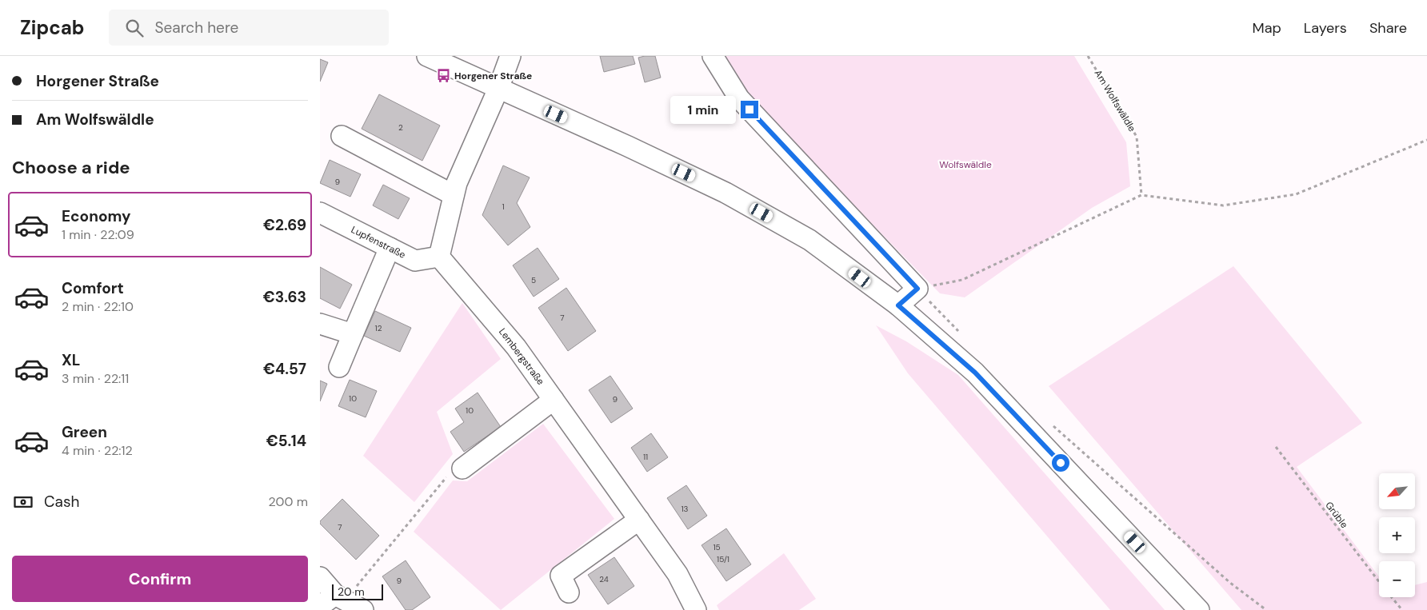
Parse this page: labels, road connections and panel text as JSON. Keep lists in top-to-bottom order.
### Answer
{
  "streets": {
    "street": ["Lupfenstraße", "Lembergstraße"],
    "path": ["Am Wolfswäldle", "Grüble"]
  },
  "crossings": [
    ["Lupfenstraße", "Lembergstraße"]
  ],
  "parks": ["Wolfswäldle"],
  "places": {
    "bus stop": ["Horgener Straße"]
  },
  "house_numbers": [
    "2",
    "9",
    "1",
    "5",
    "7",
    "12",
    "10",
    "9",
    "10",
    "11",
    "13",
    "7",
    "15",
    "15/1",
    "24",
    "9"
  ],
  "scale_bar": "20 m",
  "north": "bottom left",
  "page": {
    "header": "Zipcab",
    "search": "Search here",
    "nav": ["Map", "Layers", "Share"],
    "banner": ["Horgener Straße", "Am Wolfswäldle"],
    "bubble": "1 min",
    "heading": "Choose a ride",
    "list": [
      {
        "name": "Economy",
        "note": "1 min · 22:09",
        "value": "€2.69"
      },
      {
        "name": "Comfort",
        "note": "2 min · 22:10",
        "value": "€3.63"
      },
      {
        "name": "XL",
        "note": "3 min · 22:11",
        "value": "€4.57"
      },
      {
        "name": "Green",
        "note": "4 min · 22:12",
        "value": "€5.14"
      }
    ],
    "map_buttons": ["+", "−"],
    "pay": ["Cash", "200 m"],
    "buttons": "Confirm",
    "scale": "20 m"
  }
}
